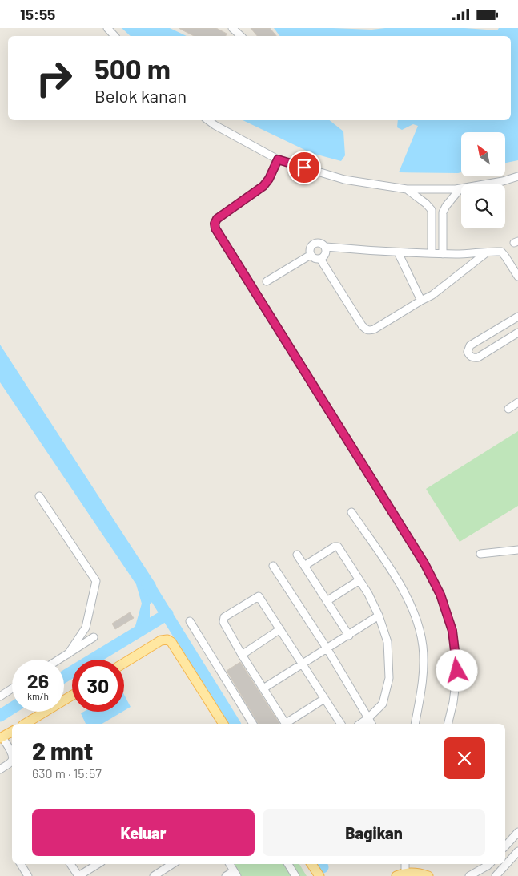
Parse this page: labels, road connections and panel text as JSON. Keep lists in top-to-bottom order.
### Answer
{
  "north": "top left",
  "page": {
    "status": "15:55",
    "turn": ["500 m", "Belok kanan"],
    "speed": "26 km/h",
    "limit": "30",
    "heading": ["2 mnt", "630 m · 15:57"],
    "buttons": ["Keluar", "Bagikan"]
  }
}
